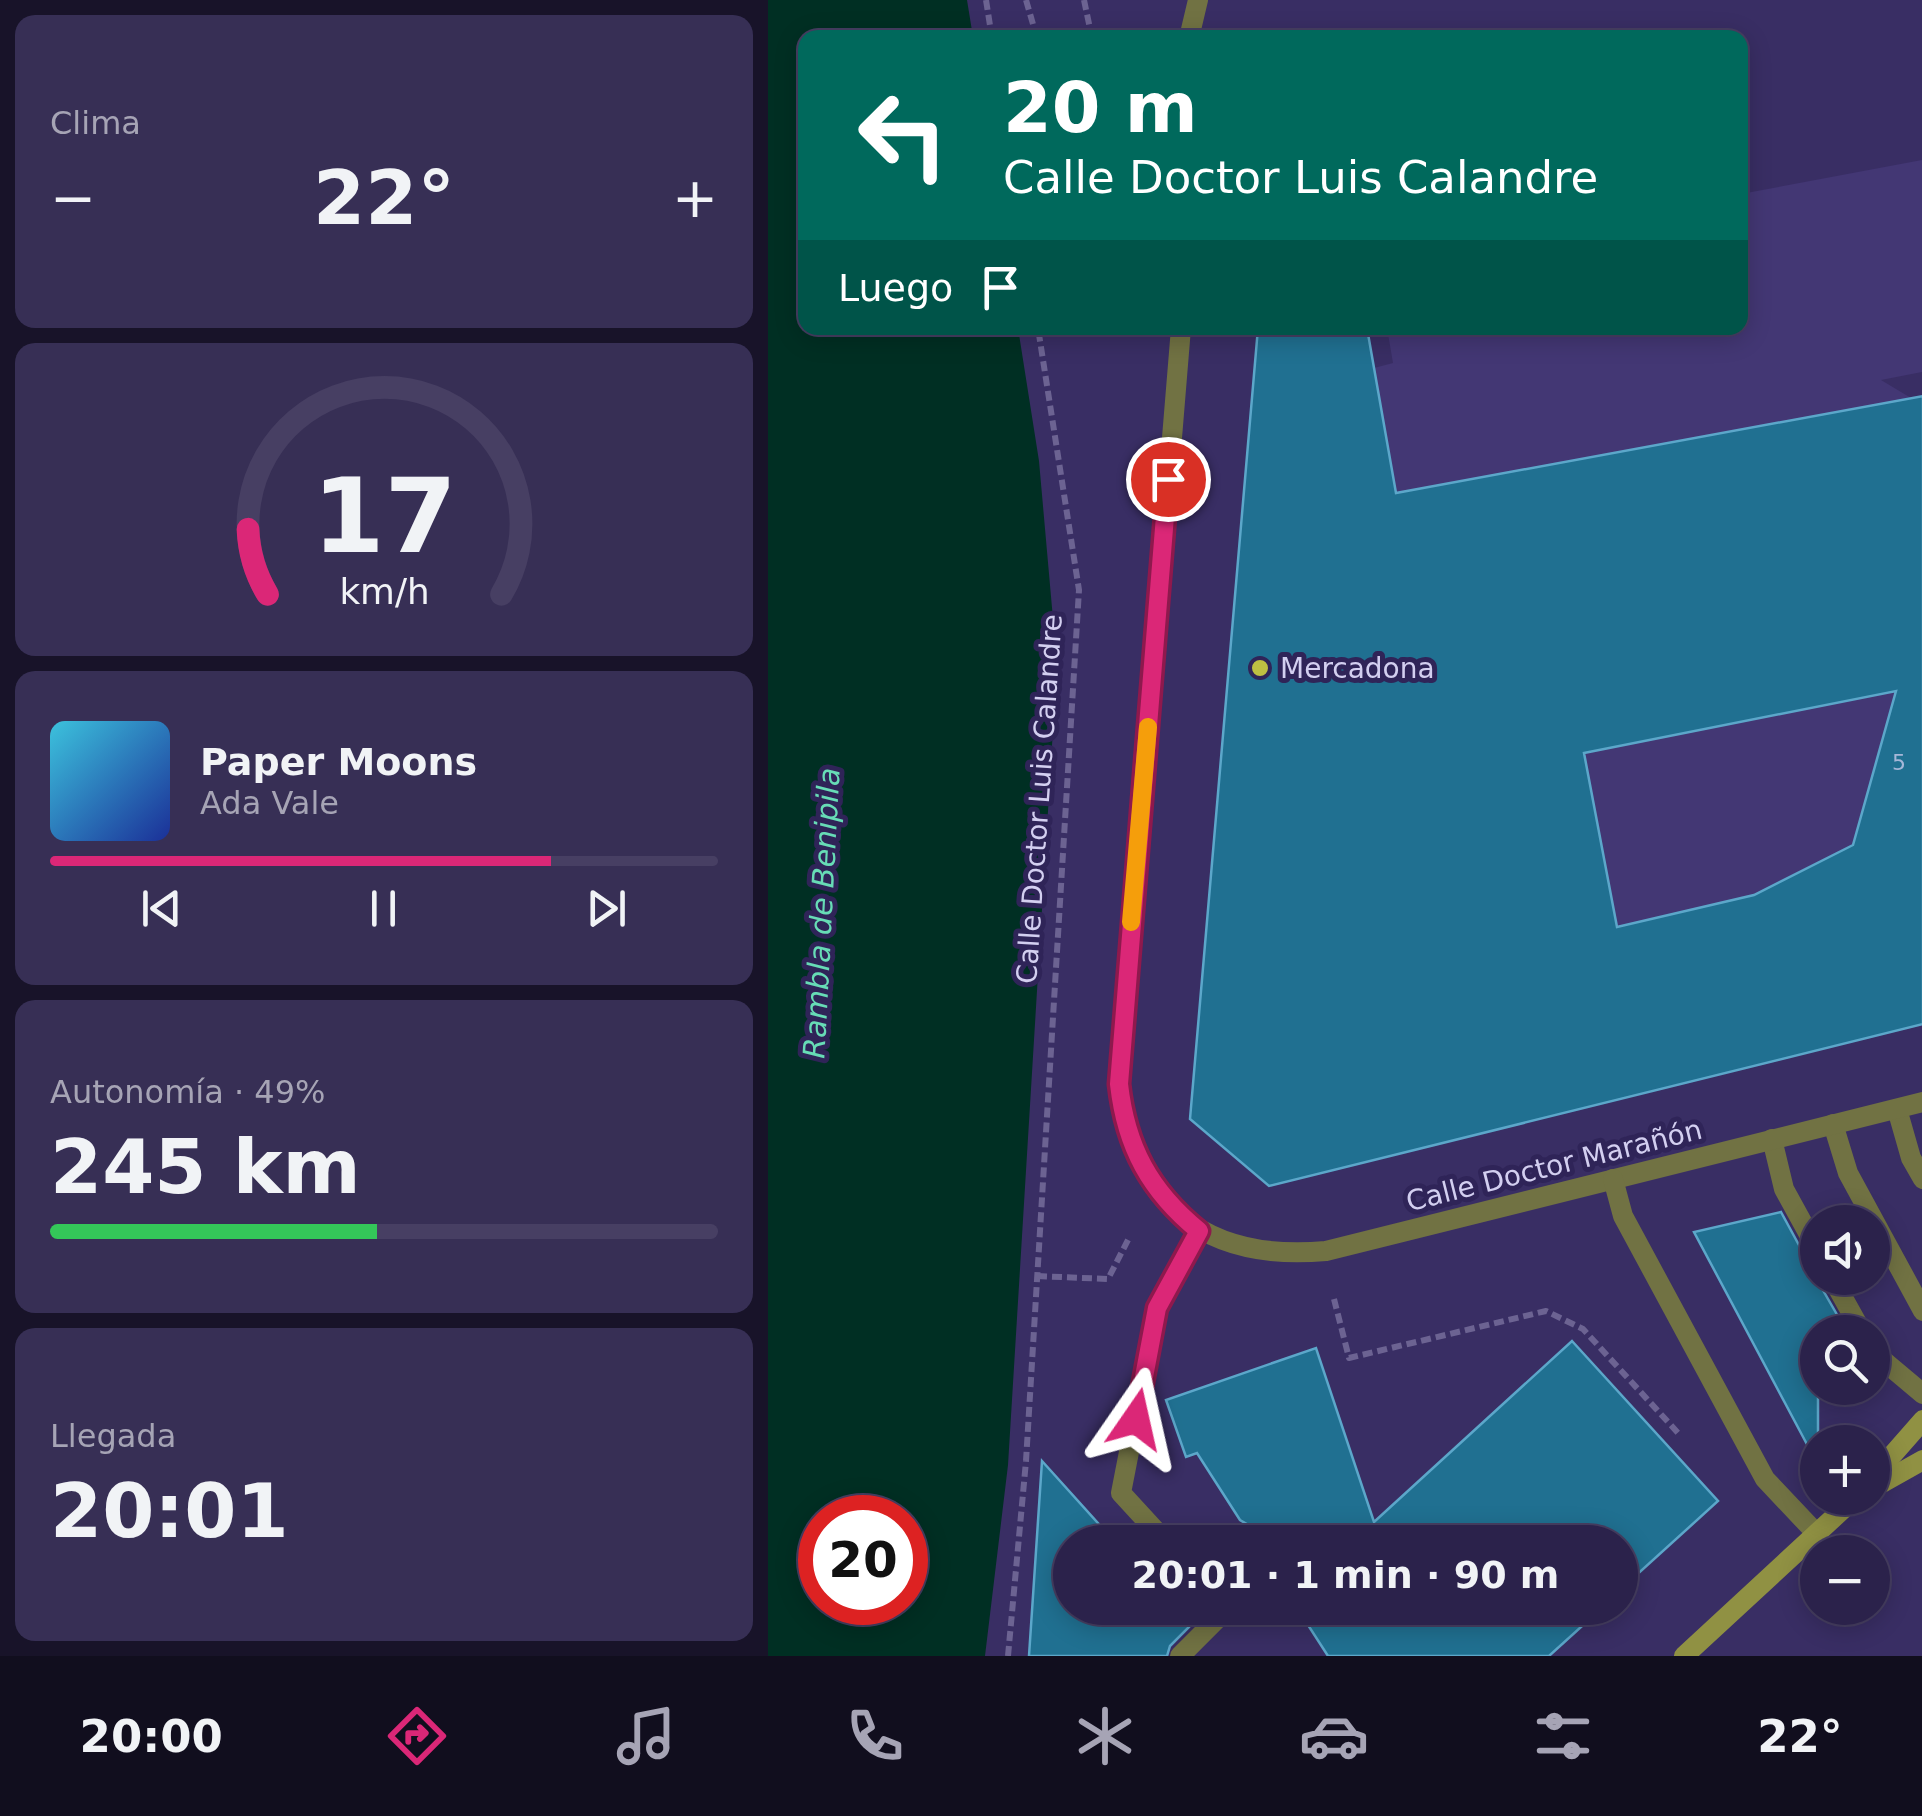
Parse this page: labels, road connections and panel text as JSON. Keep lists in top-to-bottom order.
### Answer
{
  "streets": {
    "street": ["Calle Doctor Marañón"],
    "path": ["Calle Doctor Luis Calandre"]
  },
  "water": ["Rambla de Benipila"],
  "places": ["Mercadona"],
  "house_numbers": ["5"],
  "page": {
    "tile": [
      "Clima",
      ["Autonomía · 49%", "245 km"],
      ["Llegada", "20:01"]
    ],
    "turn": ["20 m", "Calle Doctor Luis Calandre"],
    "heat": ["−", "22°", "+"],
    "then": "Luego",
    "song": ["Paper Moons", "Ada Vale"],
    "map_buttons": ["+", "−"],
    "limit": "20",
    "trip": "20:01 · 1 min · 90 m",
    "tabs": ["20:00", "22°"],
    "gauge": ["17", "km/h"]
  }
}
